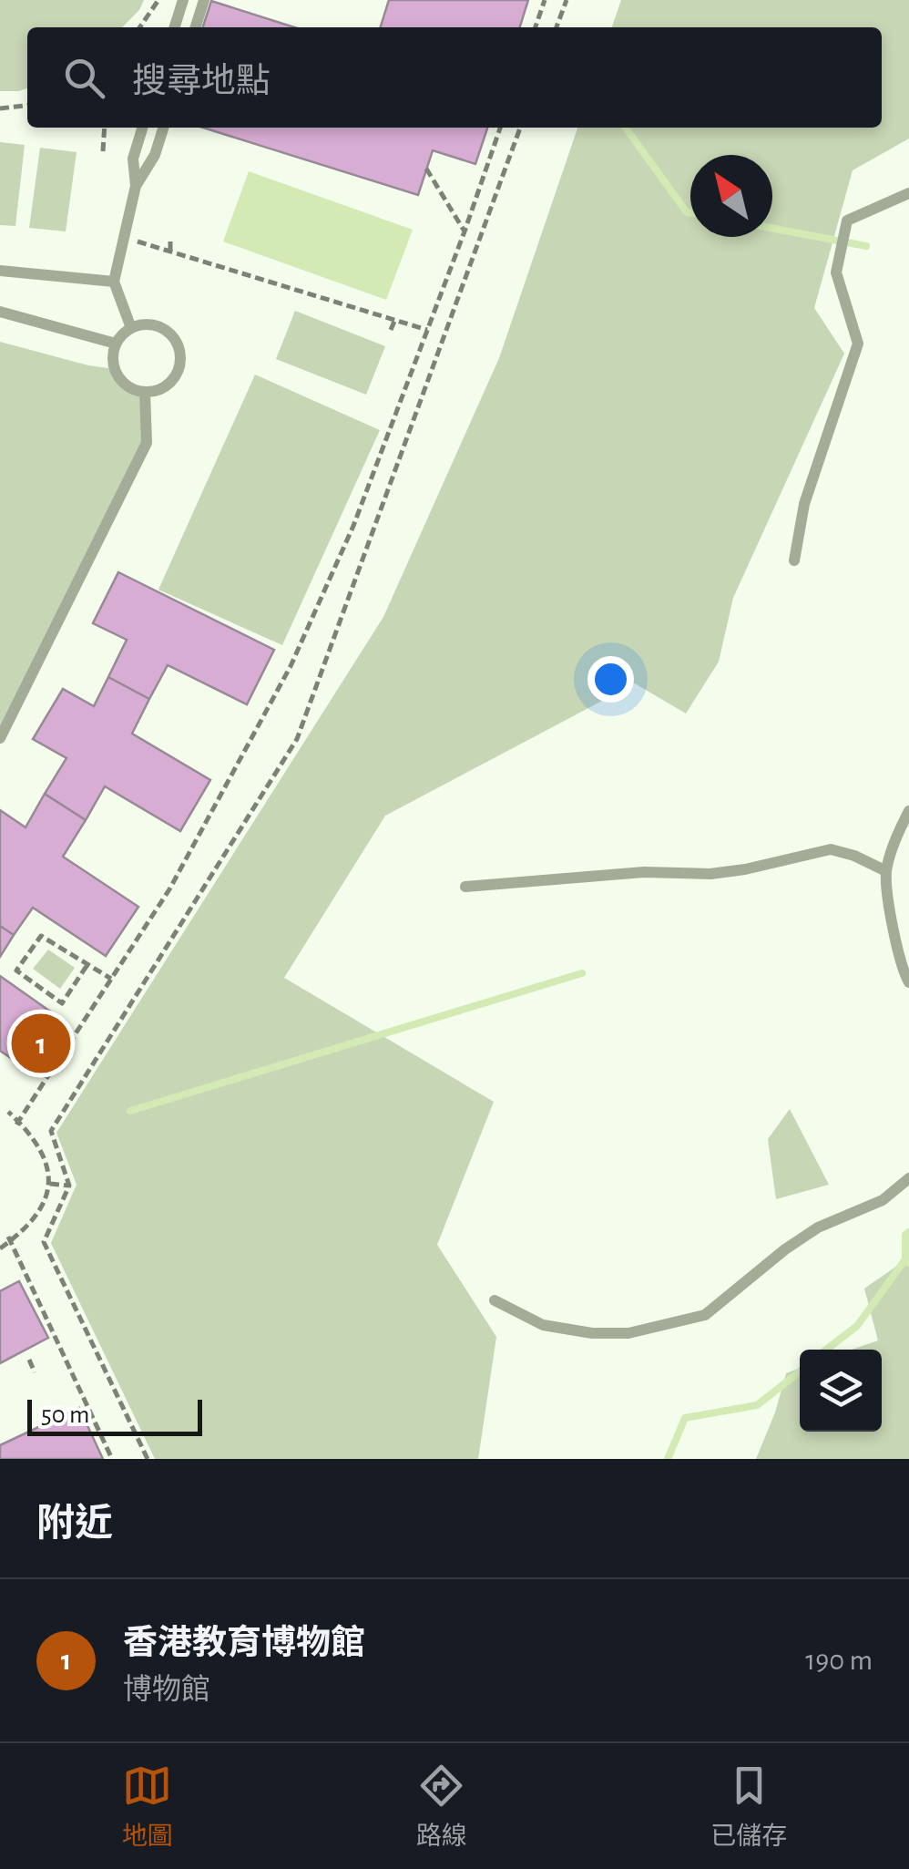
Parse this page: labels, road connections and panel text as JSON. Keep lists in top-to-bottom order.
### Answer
{
  "scale_bar": "50 m",
  "north": "top left",
  "page": {
    "search": "搜尋地點",
    "pins": "1",
    "scale": "50 m",
    "heading": "附近",
    "list": [
      {
        "mark": "1",
        "name": "香港教育博物館",
        "note": "博物館",
        "value": "190 m"
      }
    ],
    "nav": ["地圖", "路線", "已儲存"]
  }
}
